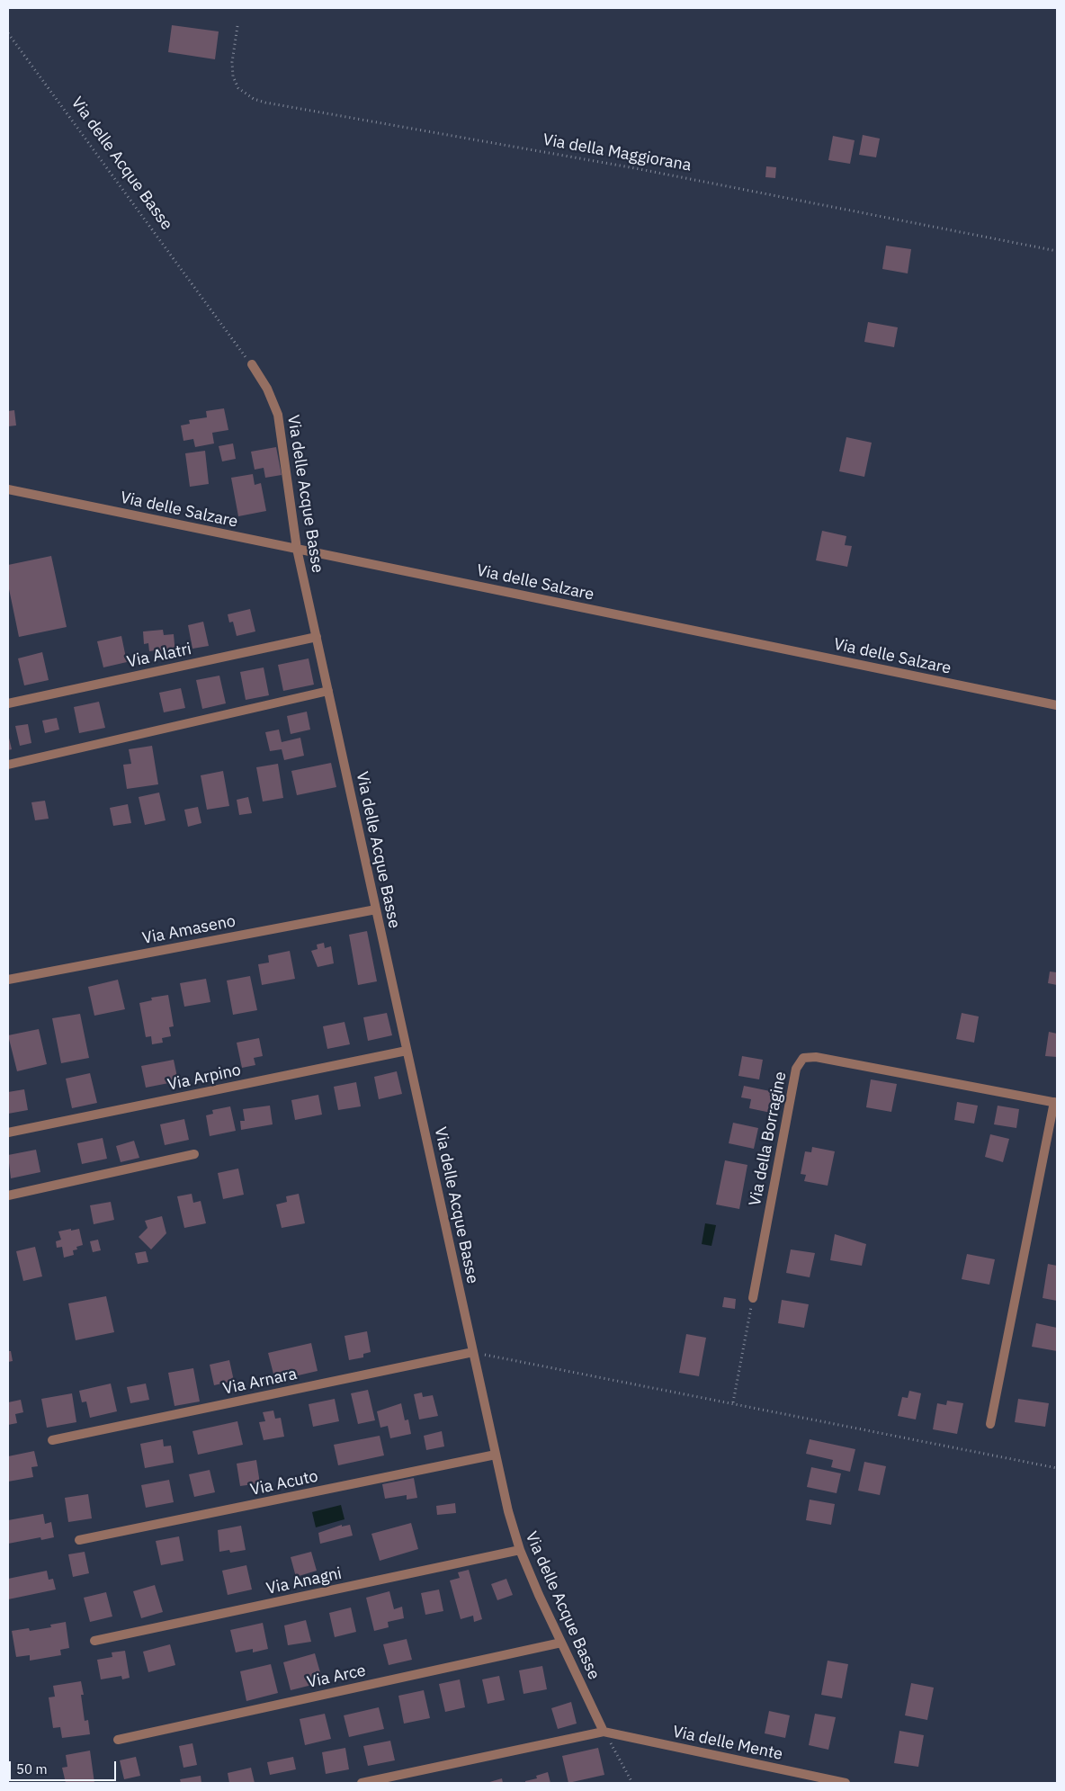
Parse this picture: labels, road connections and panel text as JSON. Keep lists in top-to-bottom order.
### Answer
{
  "streets": {
    "street": [
      "Via delle Acque Basse",
      "Via delle Salzare",
      "Via Alatri",
      "Via Amaseno",
      "Via Arpino",
      "Via della Borragine",
      "Via Arnara",
      "Via Acuto",
      "Via Anagni",
      "Via Arce",
      "Via delle Mente"
    ],
    "path": ["Via della Maggiorana"]
  },
  "crossings": [
    ["Via delle Acque Basse", "Via delle Salzare"],
    ["Via delle Acque Basse", "Via Alatri"],
    ["Via delle Acque Basse", "Via Amaseno"],
    ["Via delle Acque Basse", "Via Arpino"],
    ["Via delle Acque Basse", "Via Arnara"],
    ["Via delle Acque Basse", "Via Acuto"],
    ["Via delle Acque Basse", "Via Anagni"],
    ["Via delle Acque Basse", "Via Arce"],
    ["Via delle Acque Basse", "Via delle Mente"]
  ],
  "scale_bar": "50 m"
}
